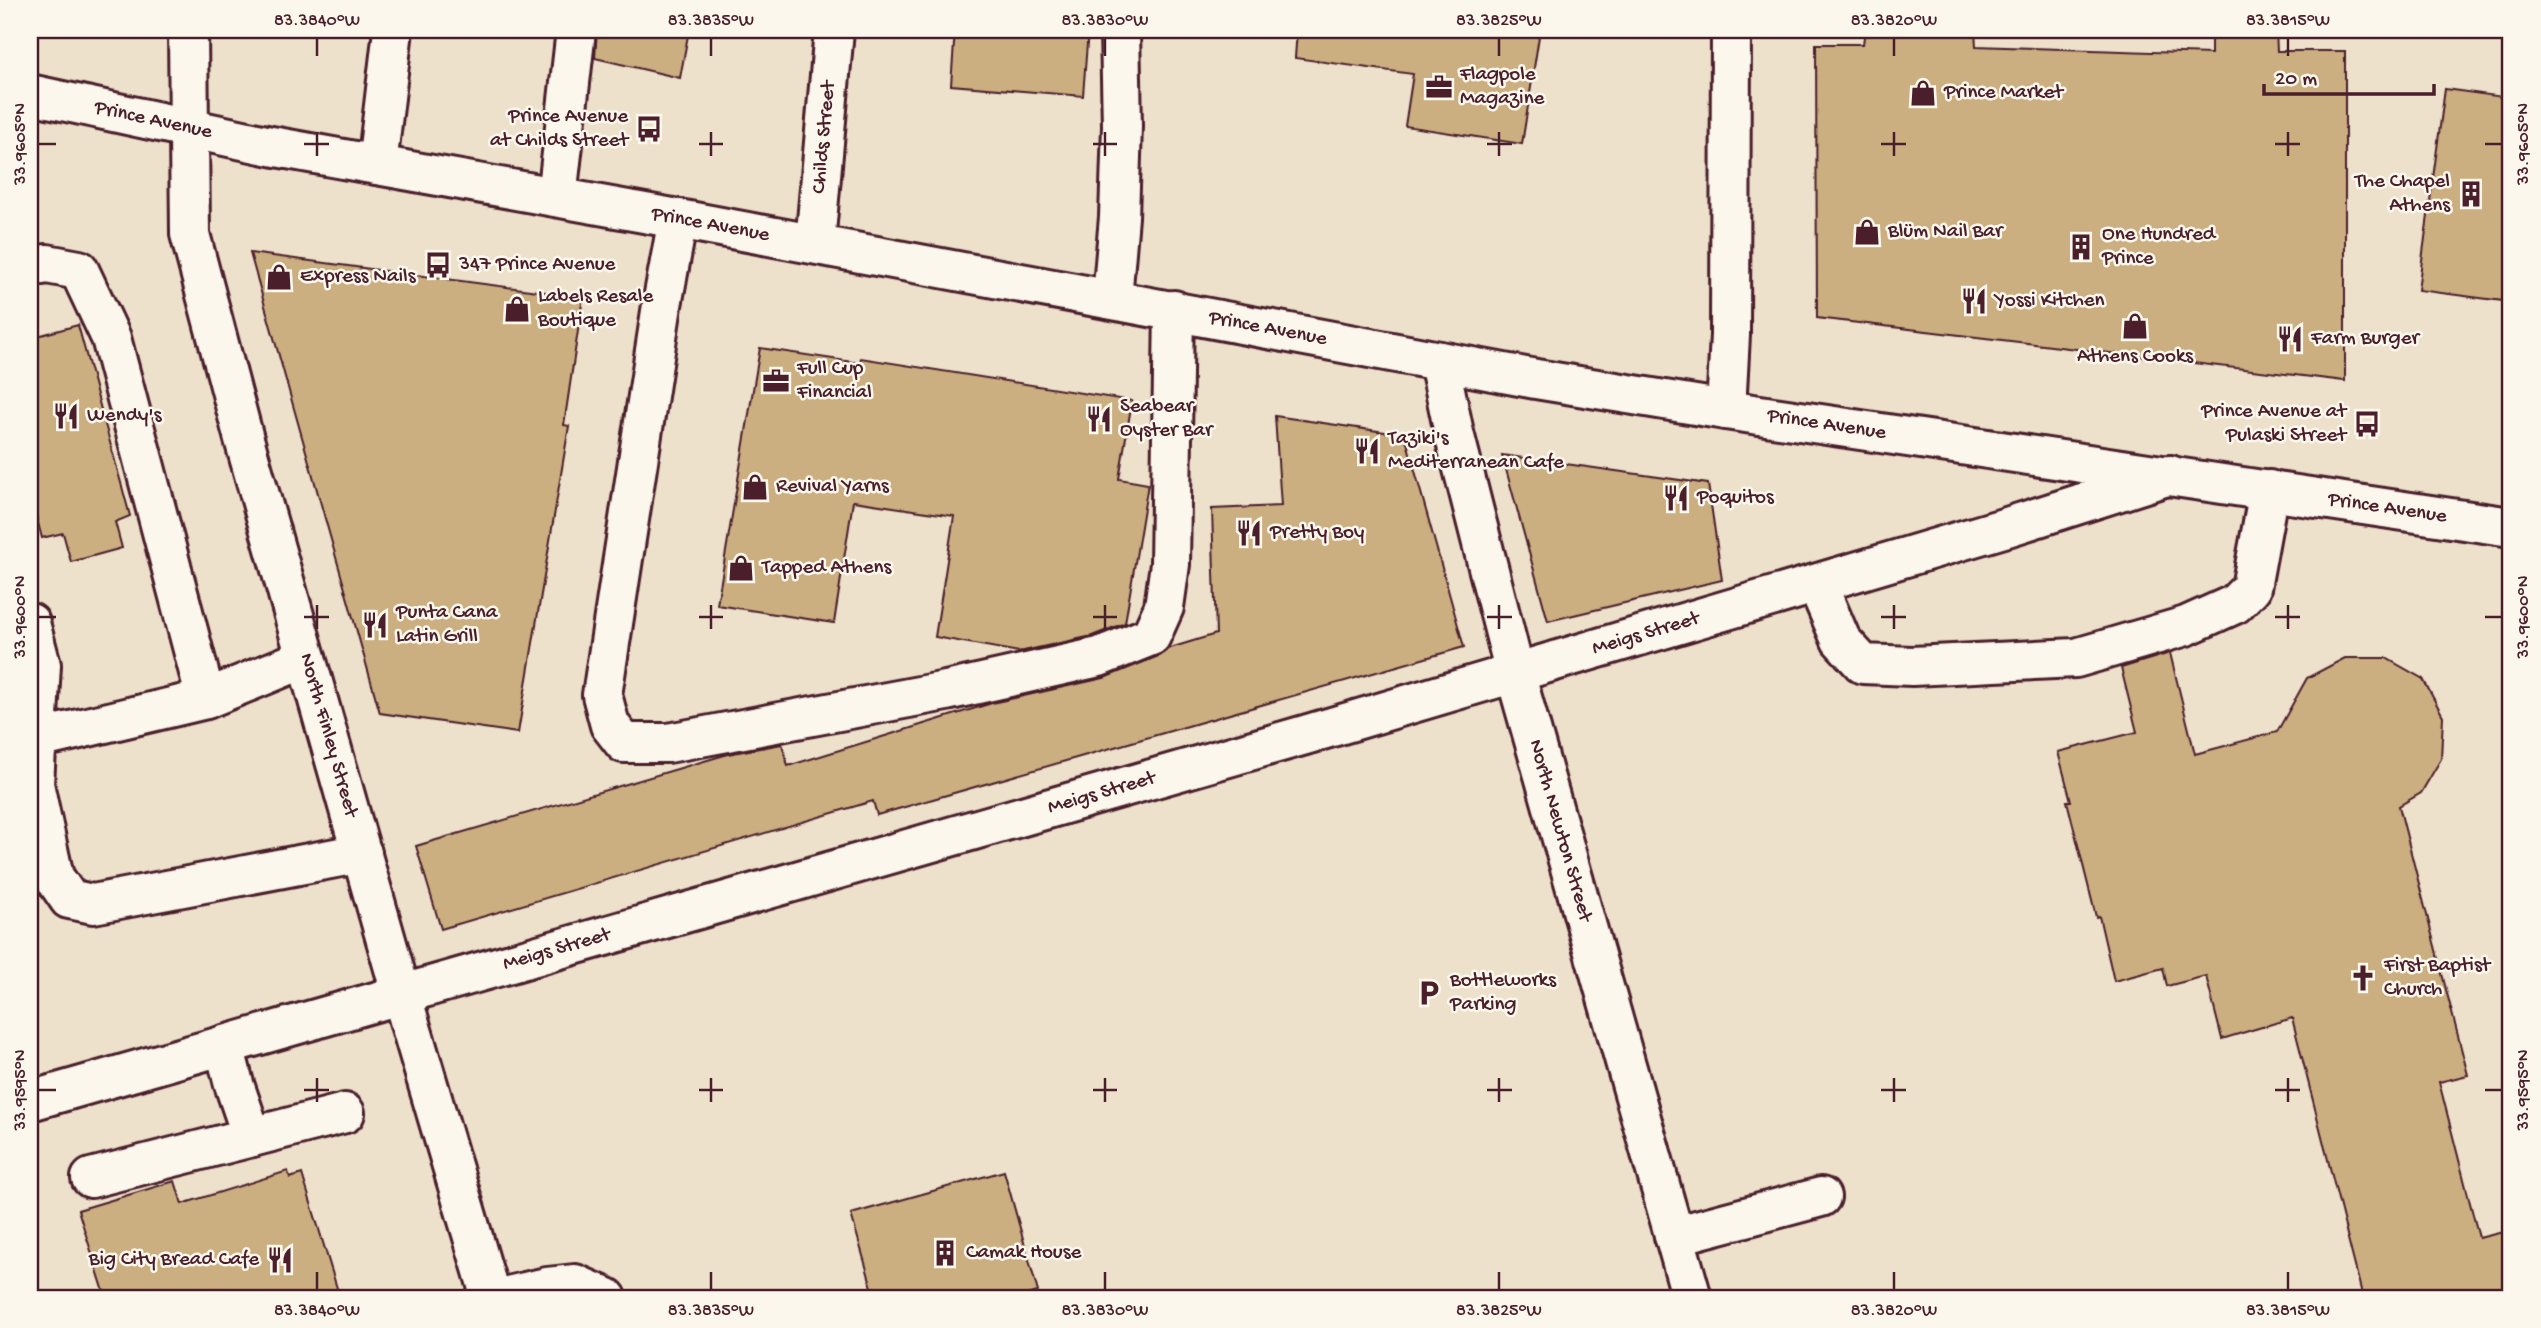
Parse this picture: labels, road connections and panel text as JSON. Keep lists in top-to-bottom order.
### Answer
{
  "streets": {
    "street": [
      "Prince Avenue",
      "Childs Street",
      "Meigs Street",
      "North Finley Street",
      "North Newton Street"
    ]
  },
  "crossings": [
    ["Prince Avenue", "Childs Street"],
    ["Prince Avenue", "Meigs Street"],
    ["Prince Avenue", "North Finley Street"],
    ["Prince Avenue", "North Newton Street"],
    ["Meigs Street", "North Finley Street"],
    ["Meigs Street", "North Newton Street"]
  ],
  "places": {
    "office": ["Flagpole Magazine", "Full Cup Financial"],
    "shop": [
      "Prince Market",
      "Blüm Nail Bar",
      "Express Nails",
      "Labels Resale Boutique",
      "Athens Cooks",
      "Revival Yarns",
      "Tapped Athens"
    ],
    "bus stop": ["Prince Avenue at Childs Street", "347 Prince Avenue", "Prince Avenue at Pulaski Street"],
    "building": ["The Chapel Athens", "One Hundred Prince", "Camak House"],
    "restaurant": [
      "Yossi Kitchen",
      "Farm Burger",
      "Wendy's",
      "Seabear Oyster Bar",
      "Taziki's Mediterranean Cafe",
      "Poquitos",
      "Pretty Boy",
      "Punta Cana Latin Grill",
      "Big City Bread Cafe"
    ],
    "church": ["First Baptist Church"],
    "parking": ["Bottleworks Parking"]
  },
  "scale_bar": "20 m",
  "coordinates": [
    "83.3840°W",
    "83.3835°W",
    "83.3830°W",
    "83.3825°W",
    "83.3820°W",
    "83.3815°W",
    "33.9605°N",
    "33.9600°N",
    "33.9595°N"
  ]
}
